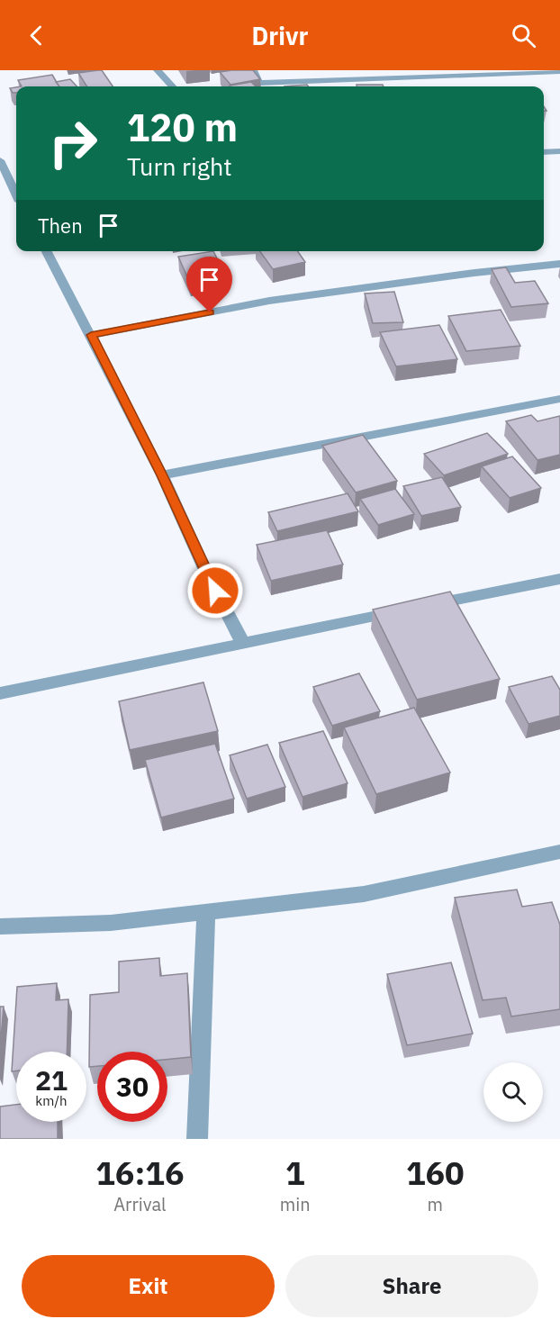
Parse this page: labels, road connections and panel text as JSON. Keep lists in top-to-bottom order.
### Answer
{
  "page": {
    "header": "Drivr",
    "turn": ["120 m", "Turn right"],
    "then": "Then",
    "speed": "21 km/h",
    "limit": "30",
    "eta": [
      "16:16",
      "Arrival",
      "1",
      "min",
      "160",
      "m"
    ],
    "buttons": ["Exit", "Share"]
  }
}
